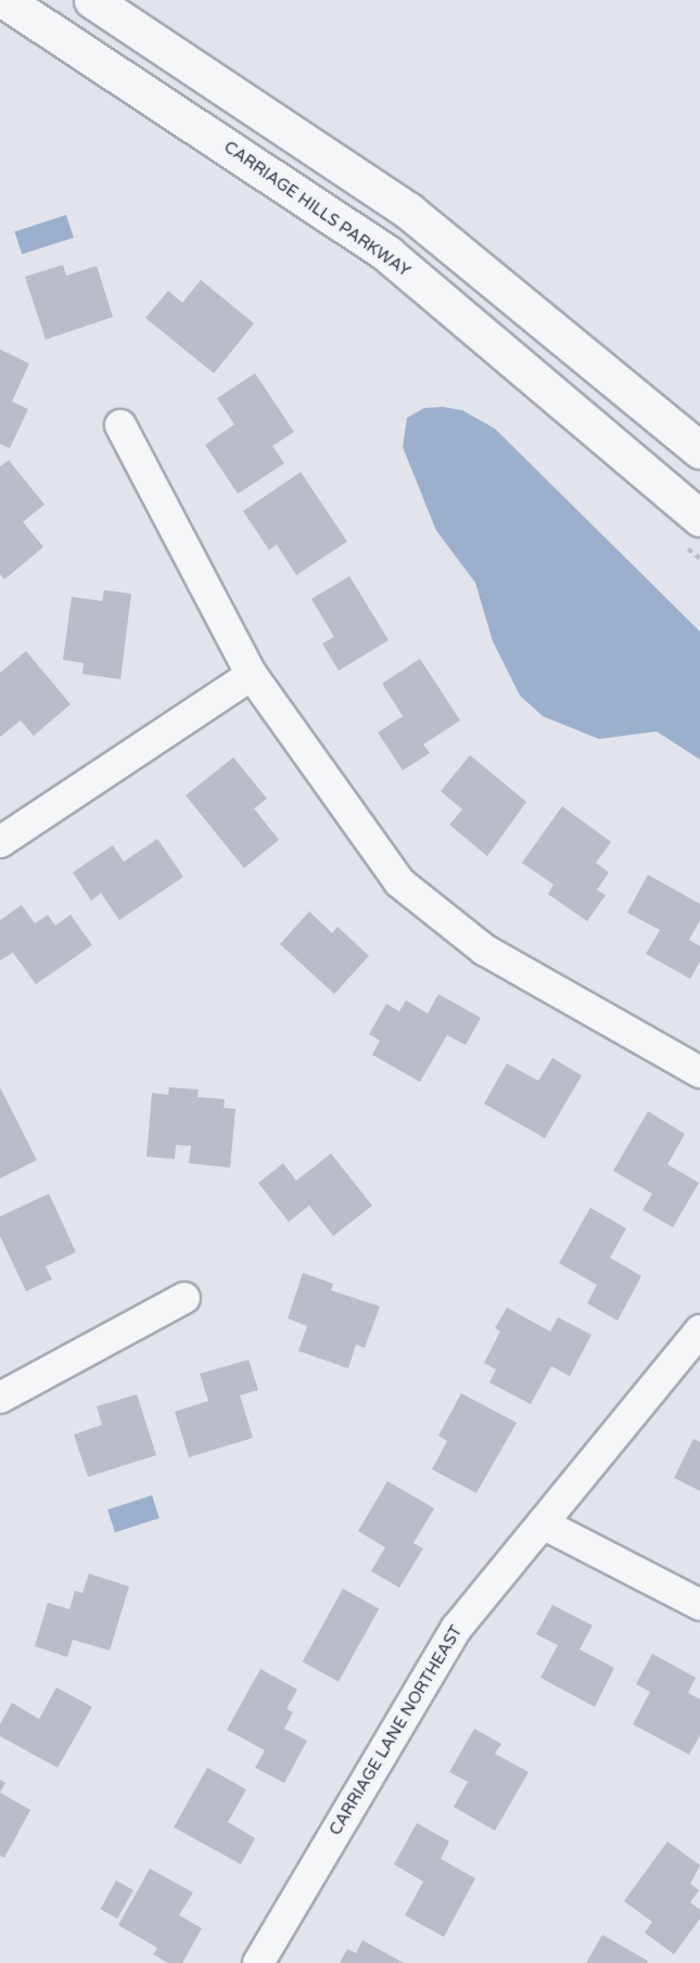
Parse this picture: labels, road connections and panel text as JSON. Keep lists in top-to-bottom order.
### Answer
{
  "streets": {
    "street": ["CARRIAGE HILLS PARKWAY", "CARRIAGE LANE NORTHEAST"]
  }
}
